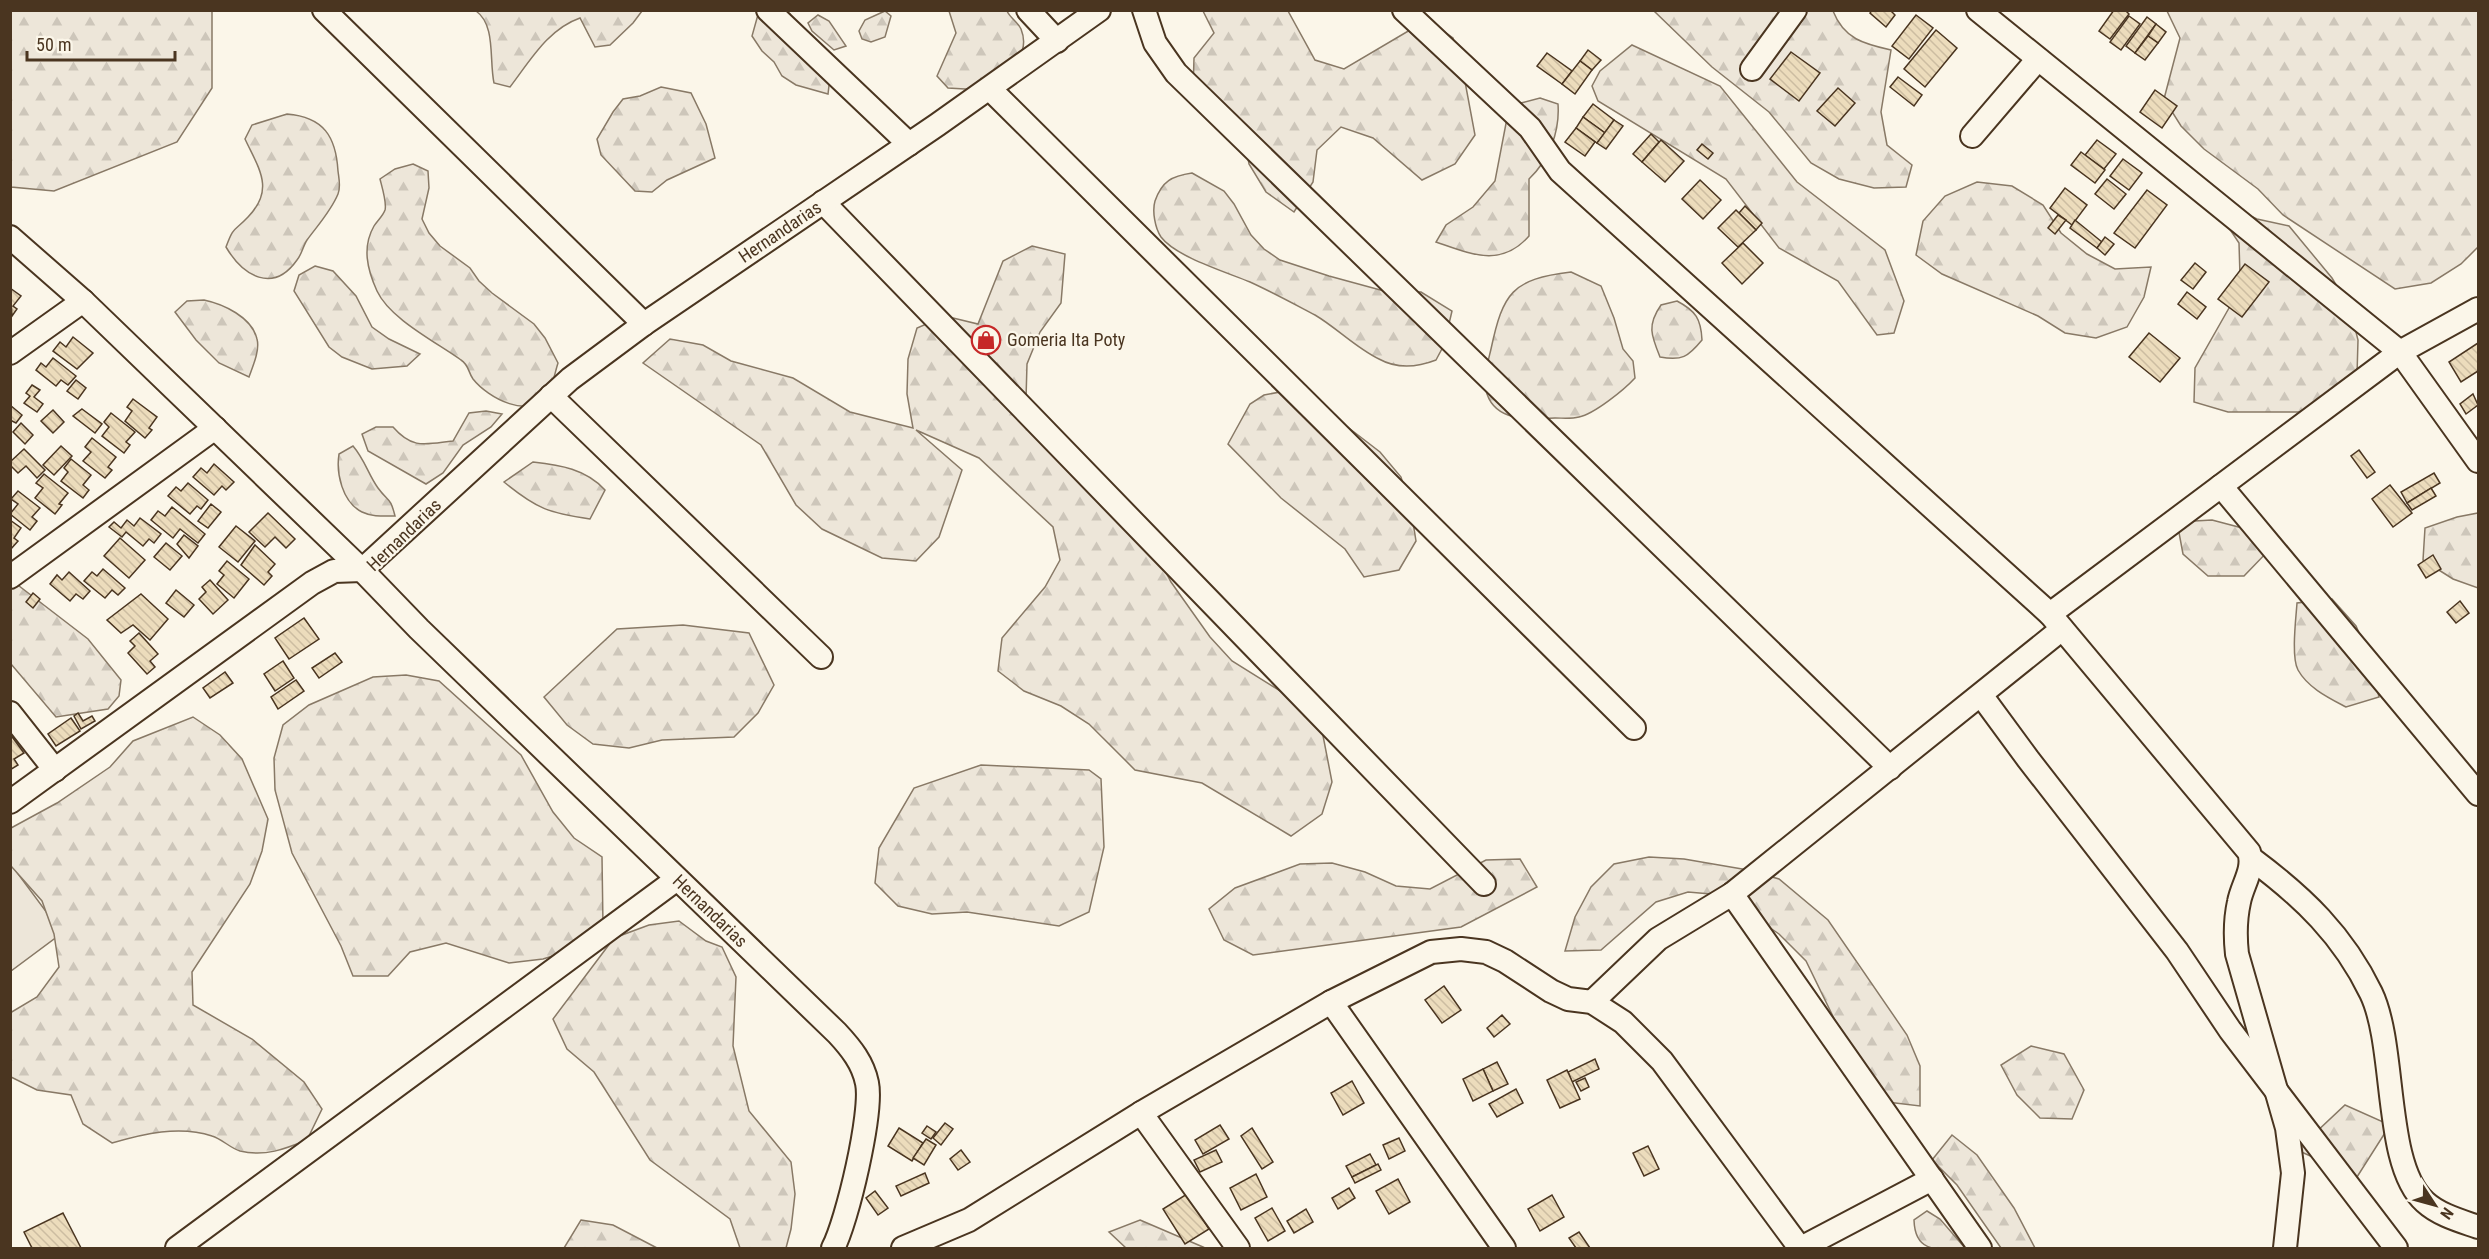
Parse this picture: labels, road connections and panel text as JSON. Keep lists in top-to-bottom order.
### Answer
{
  "streets": {
    "street": ["Hernandarias"]
  },
  "places": {
    "shop": ["Gomeria Ita Poty"]
  },
  "scale_bar": "50 m",
  "north": "bottom right"
}
